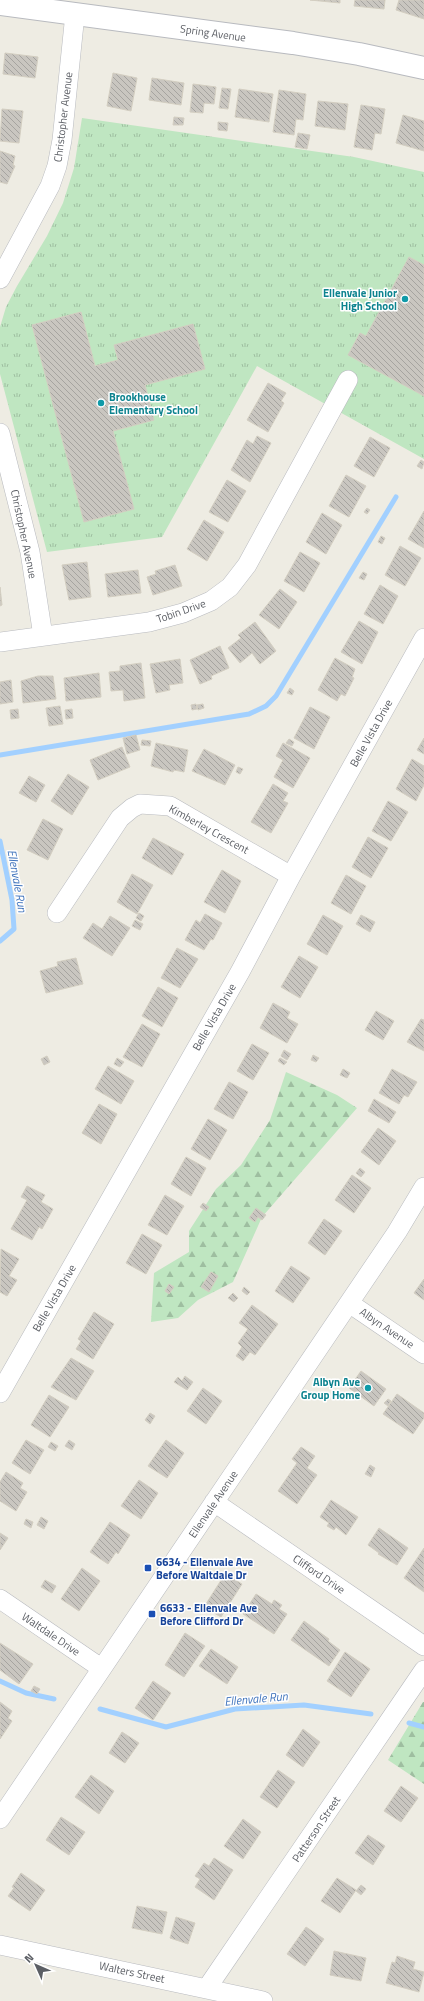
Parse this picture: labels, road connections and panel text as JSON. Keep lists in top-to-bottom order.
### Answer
{
  "streets": {
    "street": [
      "Spring Avenue",
      "Christopher Avenue",
      "Tobin Drive",
      "Belle Vista Drive",
      "Kimberley Crescent",
      "Albyn Avenue",
      "Ellenvale Avenue",
      "Clifford Drive",
      "Waltdale Drive",
      "Patterson Street",
      "Walters Street"
    ]
  },
  "crossings": [
    ["Spring Avenue", "Christopher Avenue"],
    ["Christopher Avenue", "Tobin Drive"],
    ["Belle Vista Drive", "Kimberley Crescent"],
    ["Albyn Avenue", "Ellenvale Avenue"],
    ["Ellenvale Avenue", "Clifford Drive"],
    ["Ellenvale Avenue", "Waltdale Drive"],
    ["Patterson Street", "Walters Street"]
  ],
  "water": ["Ellenvale Run"],
  "places": {
    "other": ["Ellenvale Junior High School", "Brookhouse Elementary School", "Albyn Ave Group Home"],
    "transit": ["6634 - Ellenvale Ave Before Waltdale Dr", "6633 - Ellenvale Ave Before Clifford Dr"]
  },
  "north": "top left"
}
